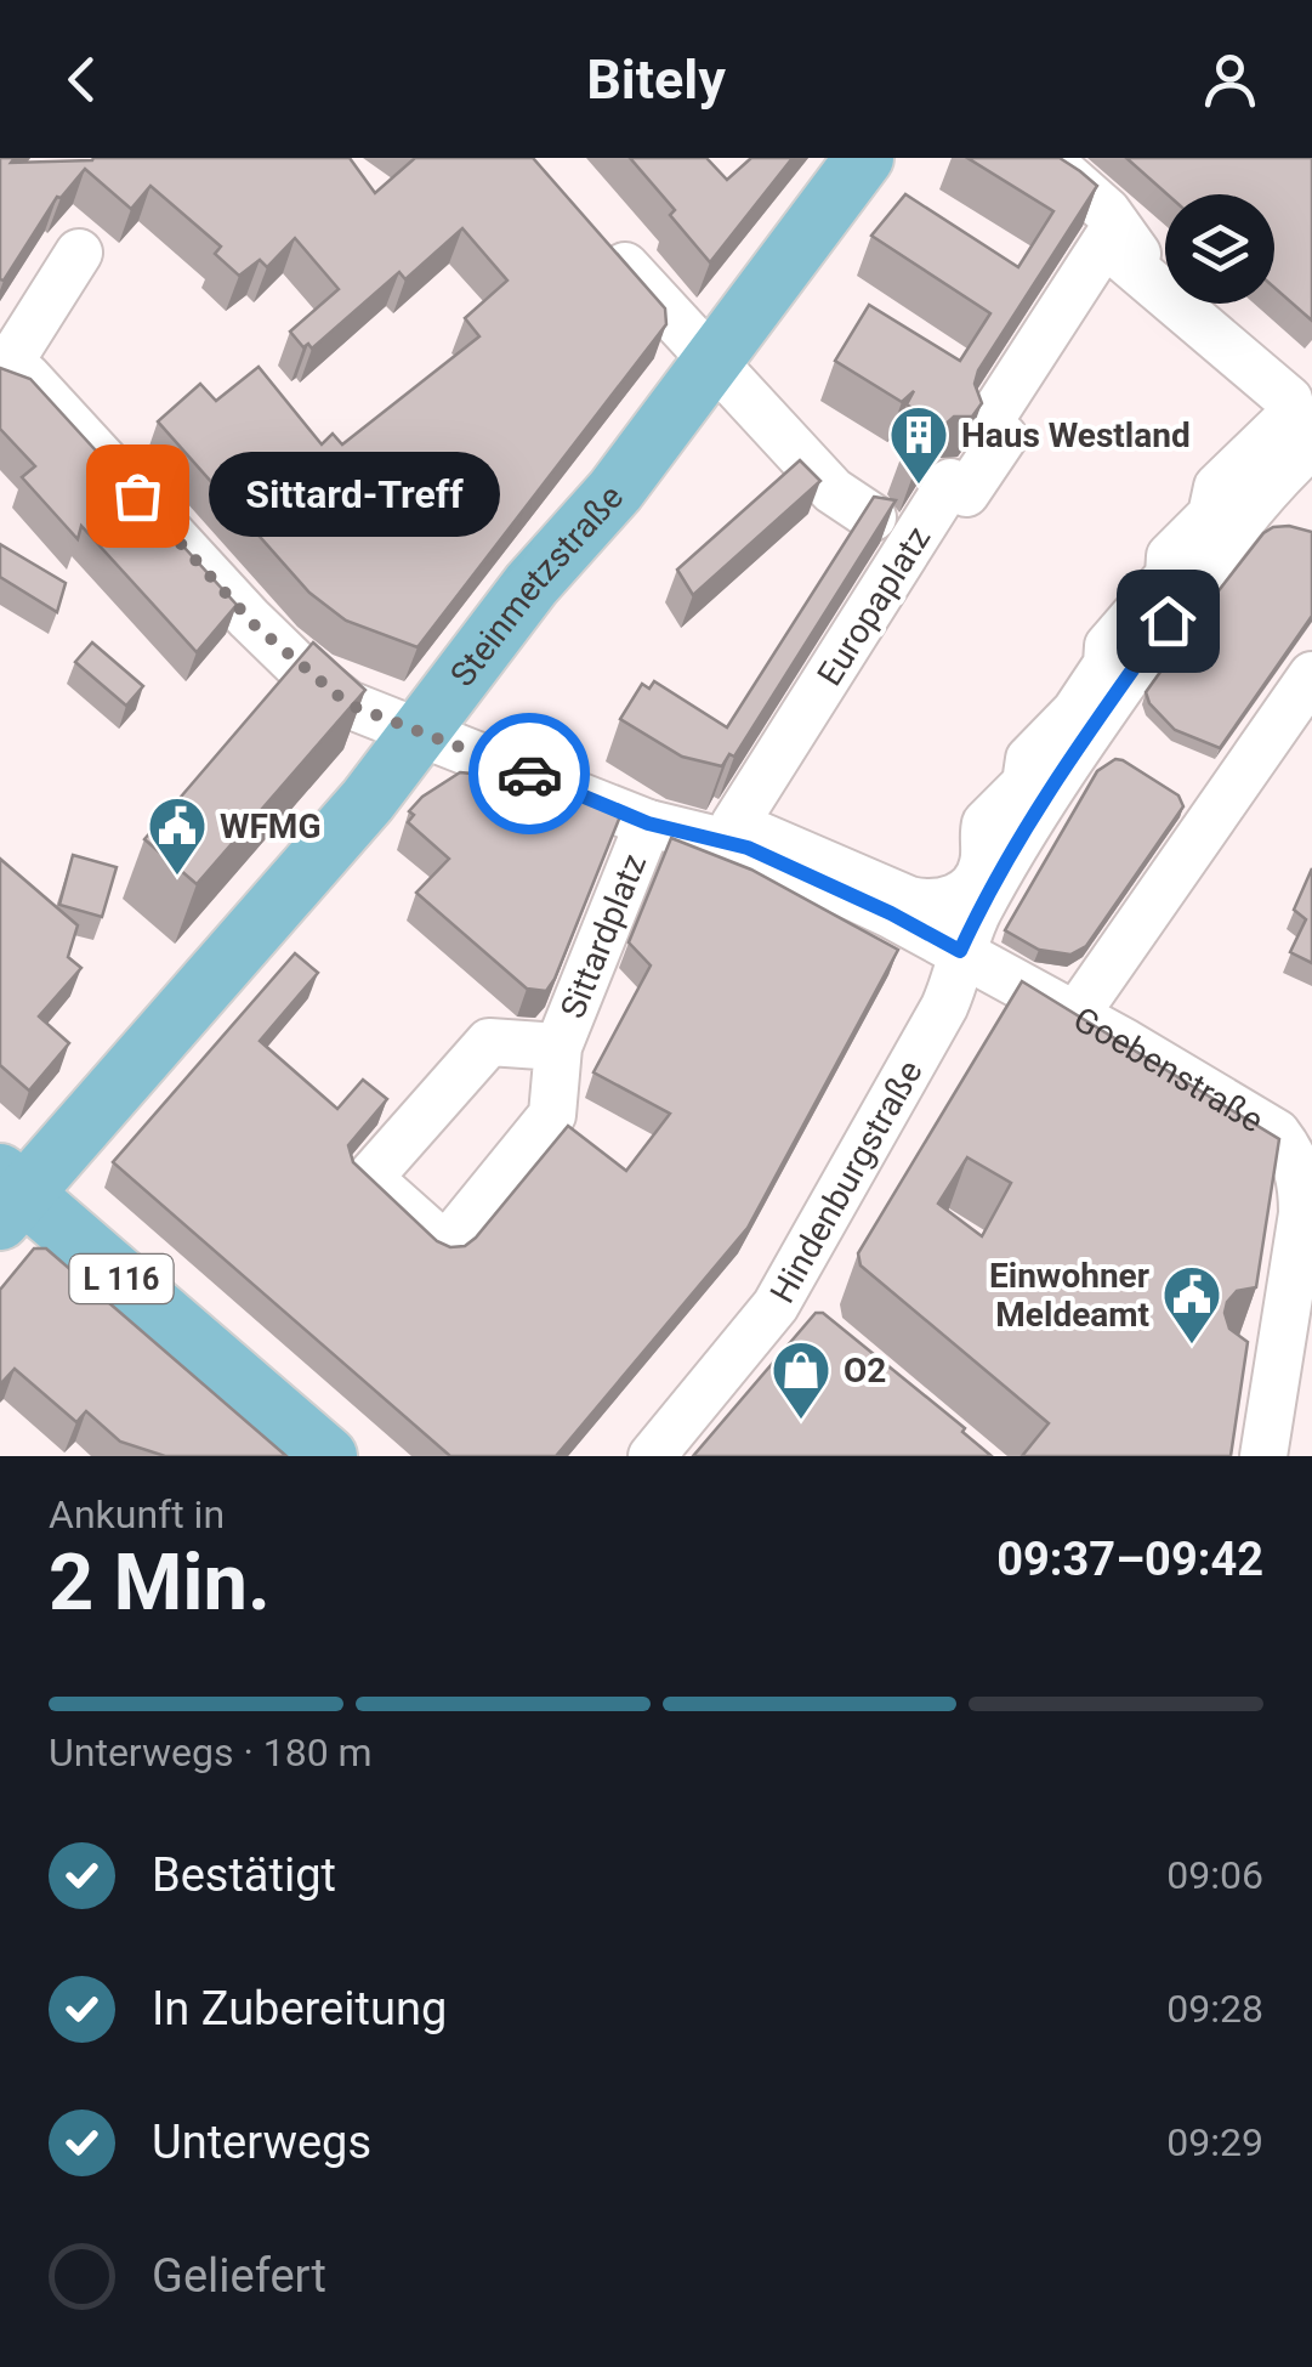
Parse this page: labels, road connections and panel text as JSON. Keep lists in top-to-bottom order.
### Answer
{
  "streets": {
    "main road": ["Steinmetzstraße", "L 116"],
    "street": [
      "Europaplatz",
      "Sittardplatz",
      "Goebenstraße",
      "Hindenburgstraße"
    ]
  },
  "crossings": [
    ["Steinmetzstraße", "L 116"],
    ["Goebenstraße", "Hindenburgstraße"]
  ],
  "places": {
    "building": ["Haus Westland"],
    "other": ["Sittard-Treff"],
    "public building": ["WFMG", "Einwohner Meldeamt"],
    "shop": ["O2"]
  },
  "page": {
    "header": "Bitely",
    "bubble": "Sittard-Treff",
    "heading": ["2 Min.", "Ankunft in", "09:37–09:42"],
    "bar": "Unterwegs · 180 m",
    "list": [
      ["Bestätigt", "09:06"],
      ["In Zubereitung", "09:28"],
      ["Unterwegs", "09:29"],
      "Geliefert"
    ]
  }
}
